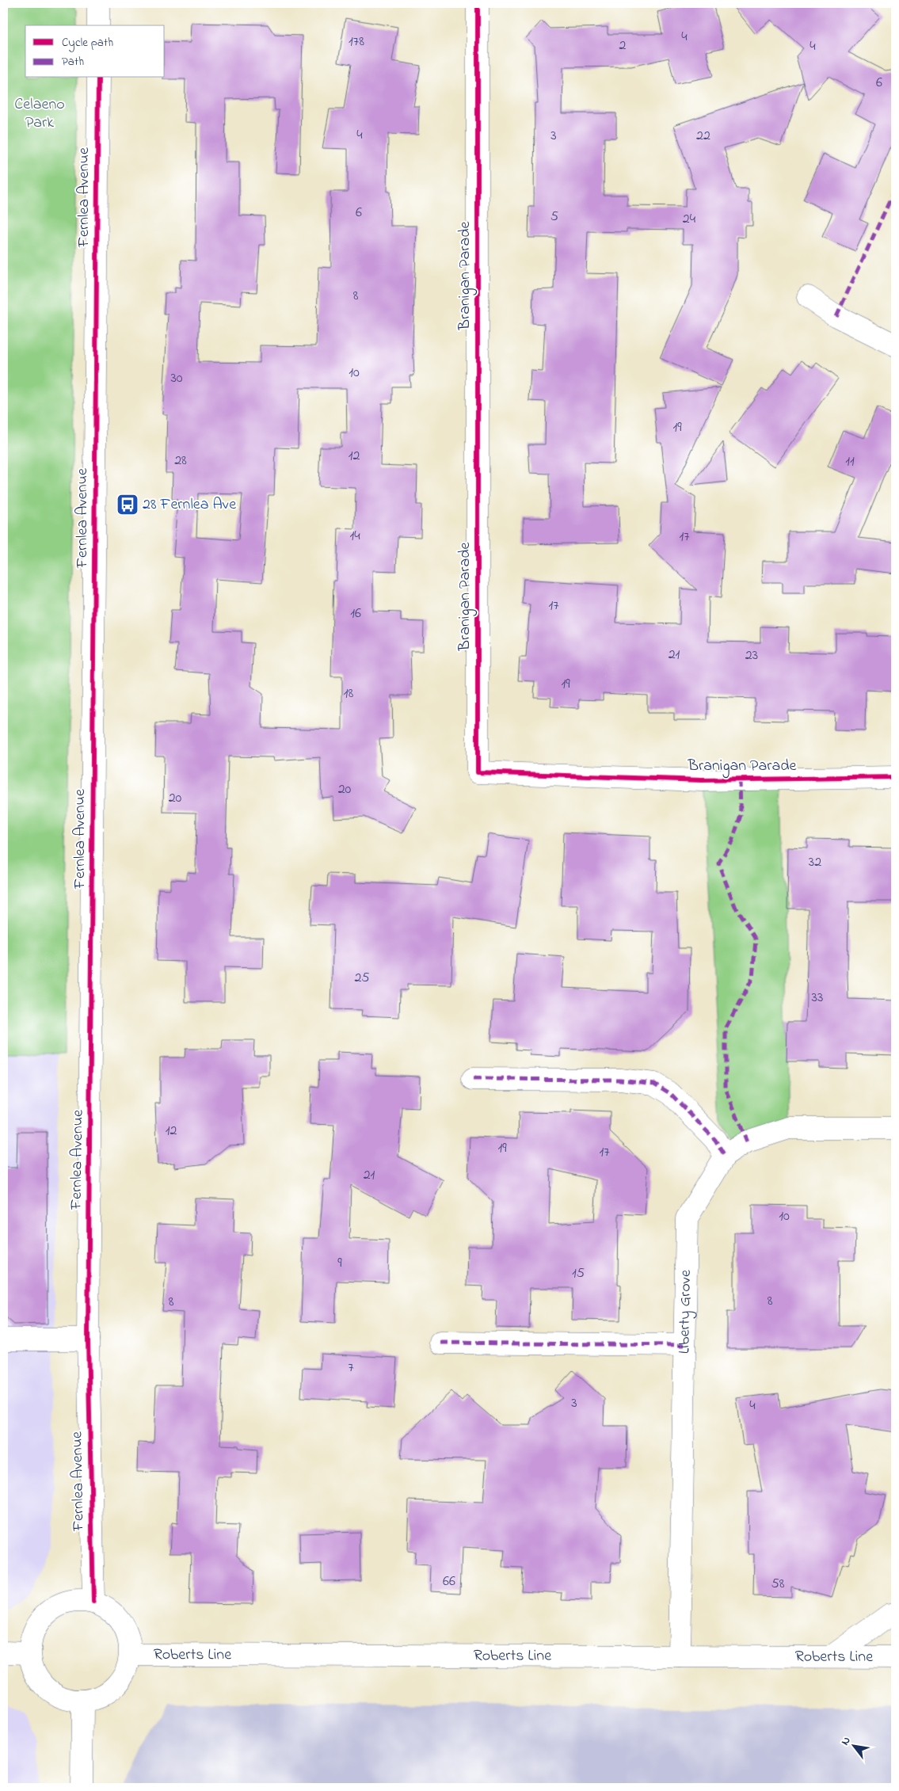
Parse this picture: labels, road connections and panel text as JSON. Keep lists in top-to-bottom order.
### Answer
{
  "streets": {
    "street": [
      "Fernlea Avenue",
      "Branigan Parade",
      "Liberty Grove",
      "Roberts Line"
    ]
  },
  "crossings": [
    ["Fernlea Avenue", "Roberts Line"],
    ["Liberty Grove", "Roberts Line"]
  ],
  "parks": ["Celaeno Park"],
  "places": {
    "bus stop": ["28 Fernlea Ave"]
  },
  "house_numbers": [
    "4",
    "178",
    "2",
    "4",
    "6",
    "4",
    "3",
    "22",
    "6",
    "5",
    "24",
    "8",
    "10",
    "30",
    "19",
    "12",
    "28",
    "11",
    "14",
    "17",
    "17",
    "16",
    "21",
    "23",
    "19",
    "18",
    "20",
    "20",
    "32",
    "25",
    "33",
    "12",
    "19",
    "17",
    "21",
    "10",
    "9",
    "15",
    "8",
    "8",
    "7",
    "3",
    "4",
    "66",
    "58"
  ],
  "legend": ["Cycle path", "Path"],
  "north": "top left"
}
